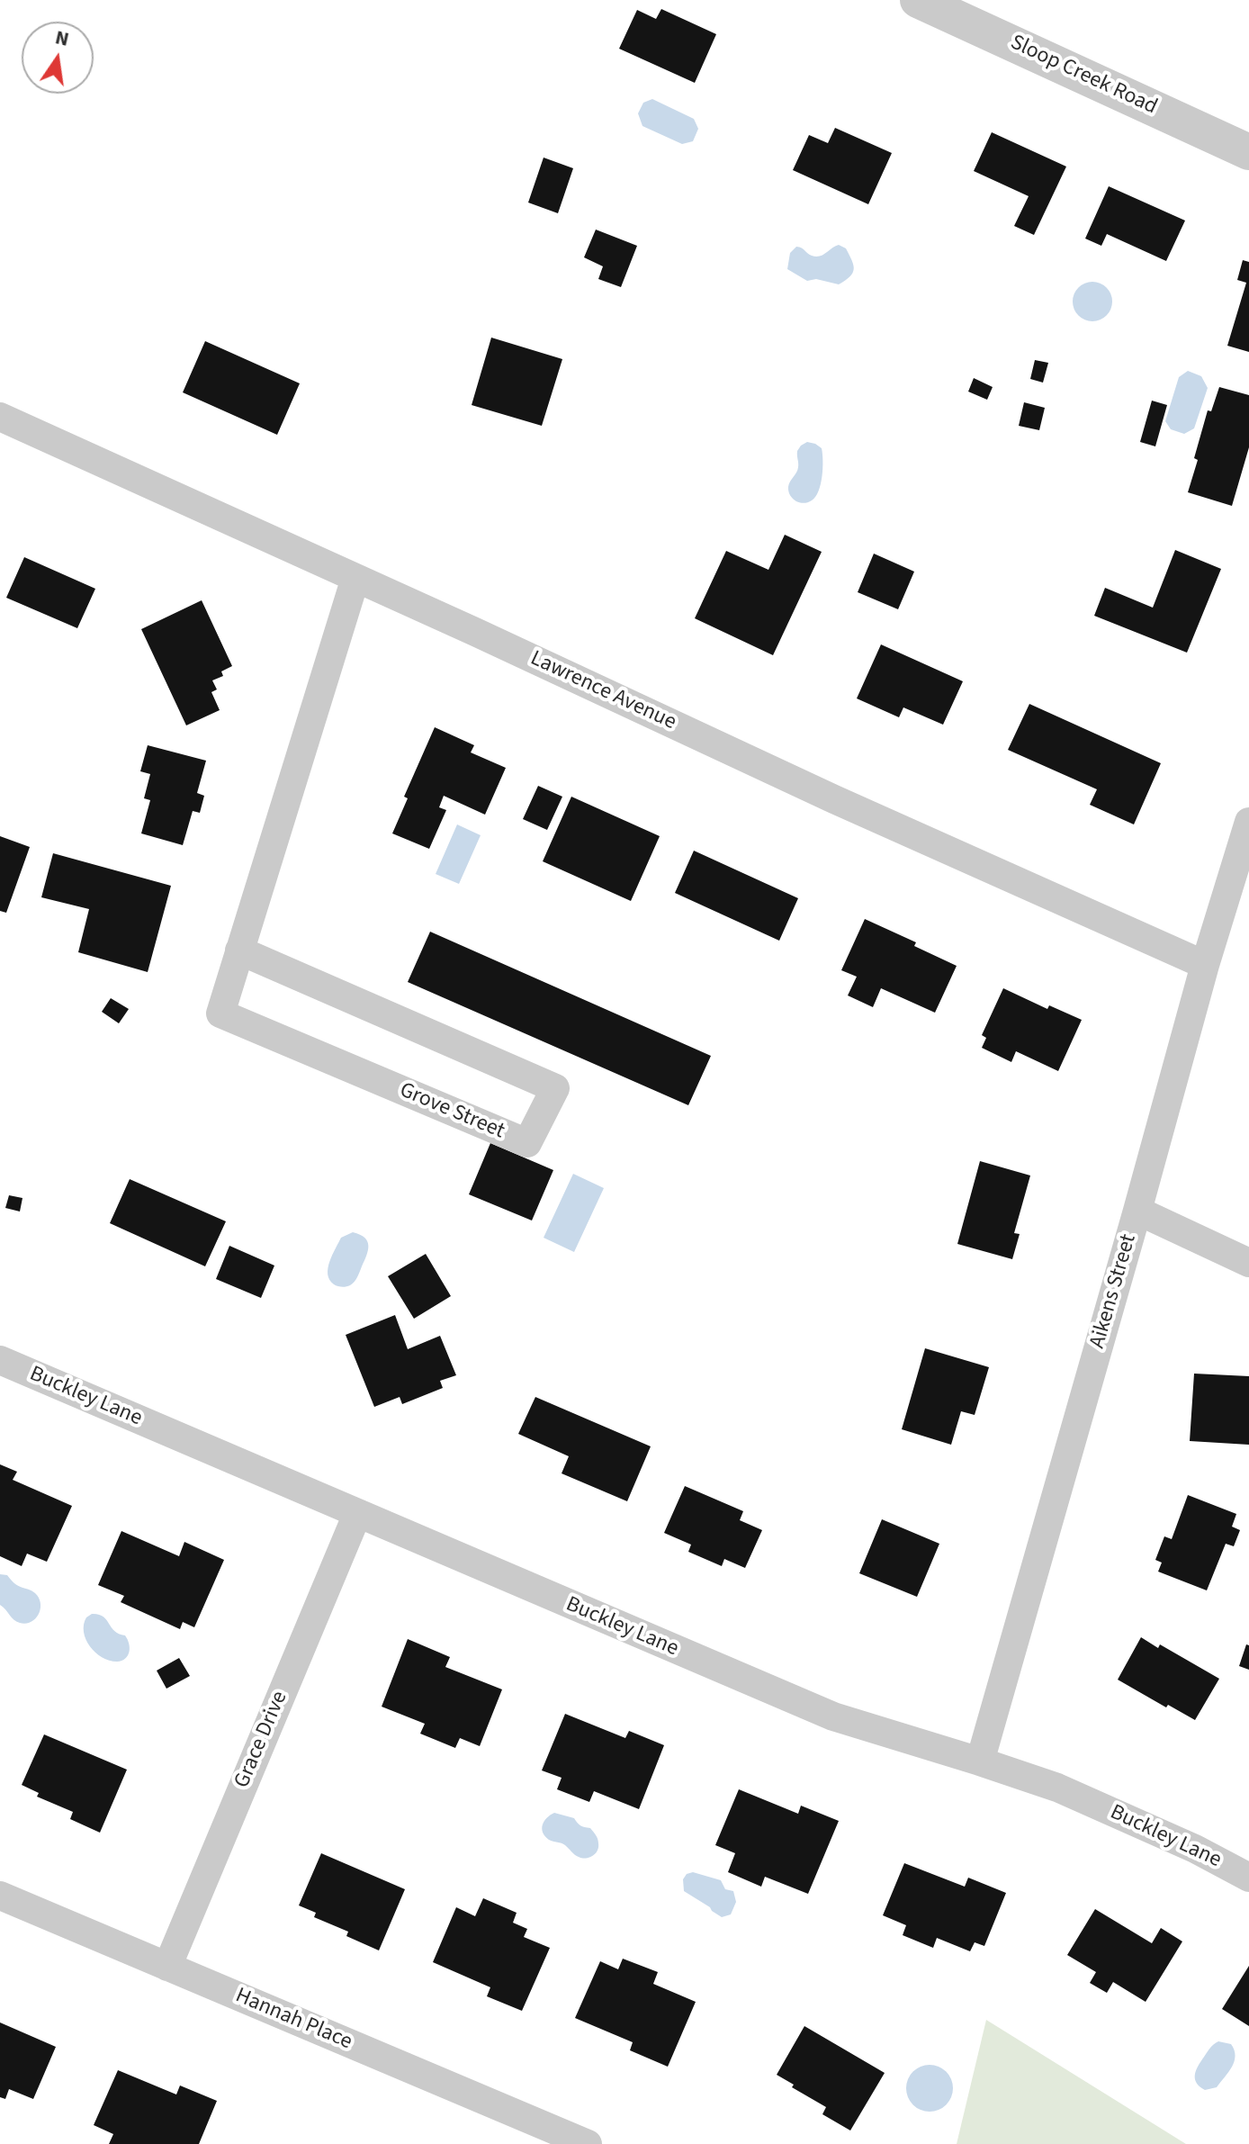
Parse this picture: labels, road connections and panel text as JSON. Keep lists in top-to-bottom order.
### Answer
{
  "streets": {
    "street": [
      "Sloop Creek Road",
      "Lawrence Avenue",
      "Grove Street",
      "Aikens Street",
      "Buckley Lane",
      "Grace Drive",
      "Hannah Place"
    ]
  },
  "crossings": [
    ["Lawrence Avenue", "Grove Street"],
    ["Lawrence Avenue", "Aikens Street"],
    ["Aikens Street", "Buckley Lane"],
    ["Buckley Lane", "Grace Drive"],
    ["Grace Drive", "Hannah Place"]
  ],
  "north": "top"
}
